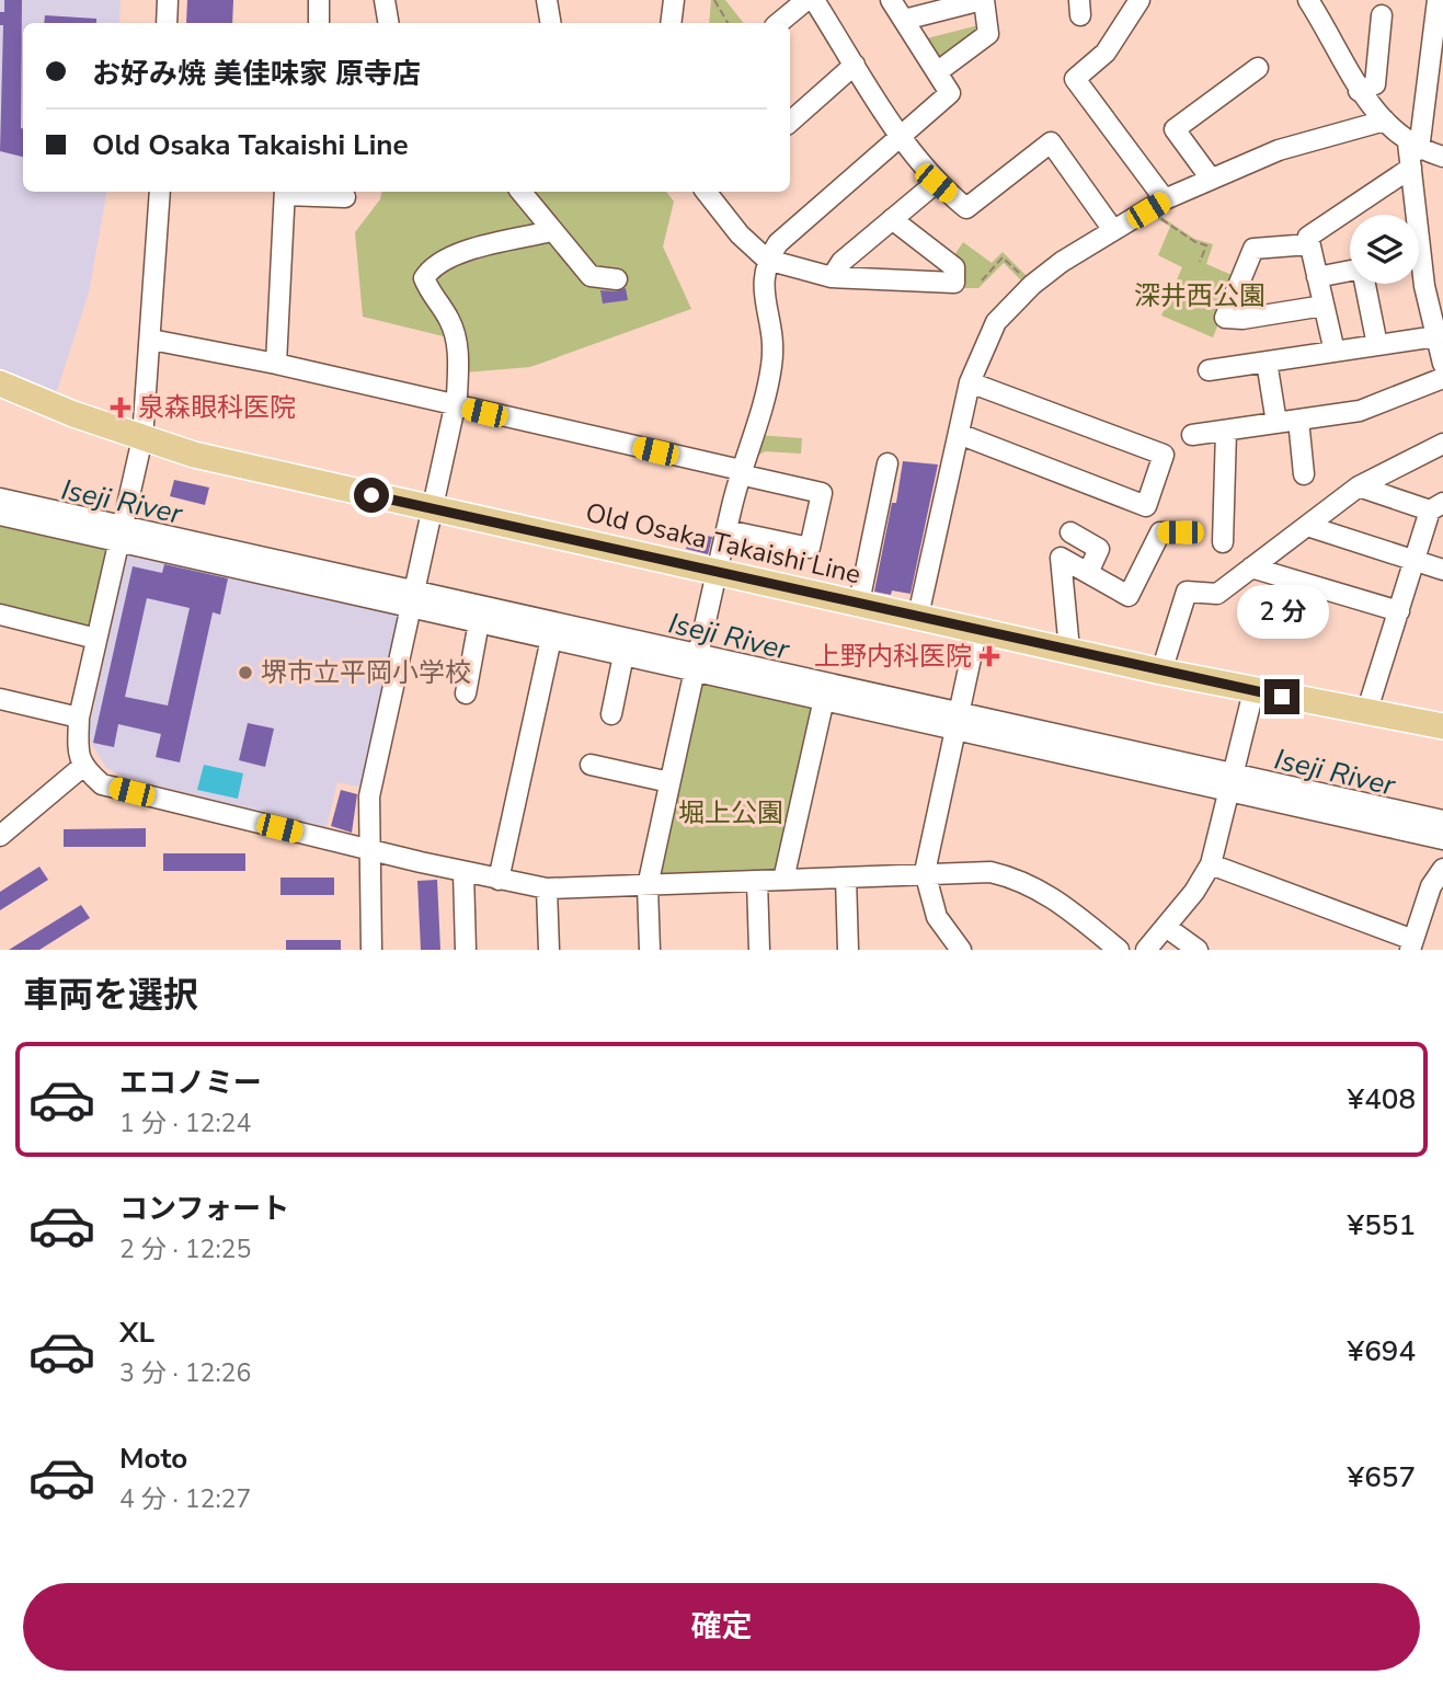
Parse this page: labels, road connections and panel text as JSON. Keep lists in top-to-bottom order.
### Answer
{
  "streets": {
    "main road": ["Old Osaka Takaishi Line"]
  },
  "water": ["Iseji River"],
  "parks": ["深井西公園", "堀上公園"],
  "places": {
    "health": ["泉森眼科医院", "上野内科医院"],
    "other": ["堺市立平岡小学校"]
  },
  "page": {
    "banner": ["お好み焼 美佳味家 原寺店", "Old Osaka Takaishi Line"],
    "bubble": "2 分",
    "heading": "車両を選択",
    "list": [
      {
        "name": "エコノミー",
        "note": "1 分 · 12:24",
        "value": "¥408"
      },
      {
        "name": "コンフォート",
        "note": "2 分 · 12:25",
        "value": "¥551"
      },
      {
        "name": "XL",
        "note": "3 分 · 12:26",
        "value": "¥694"
      },
      {
        "name": "Moto",
        "note": "4 分 · 12:27",
        "value": "¥657"
      }
    ],
    "buttons": "確定"
  }
}
